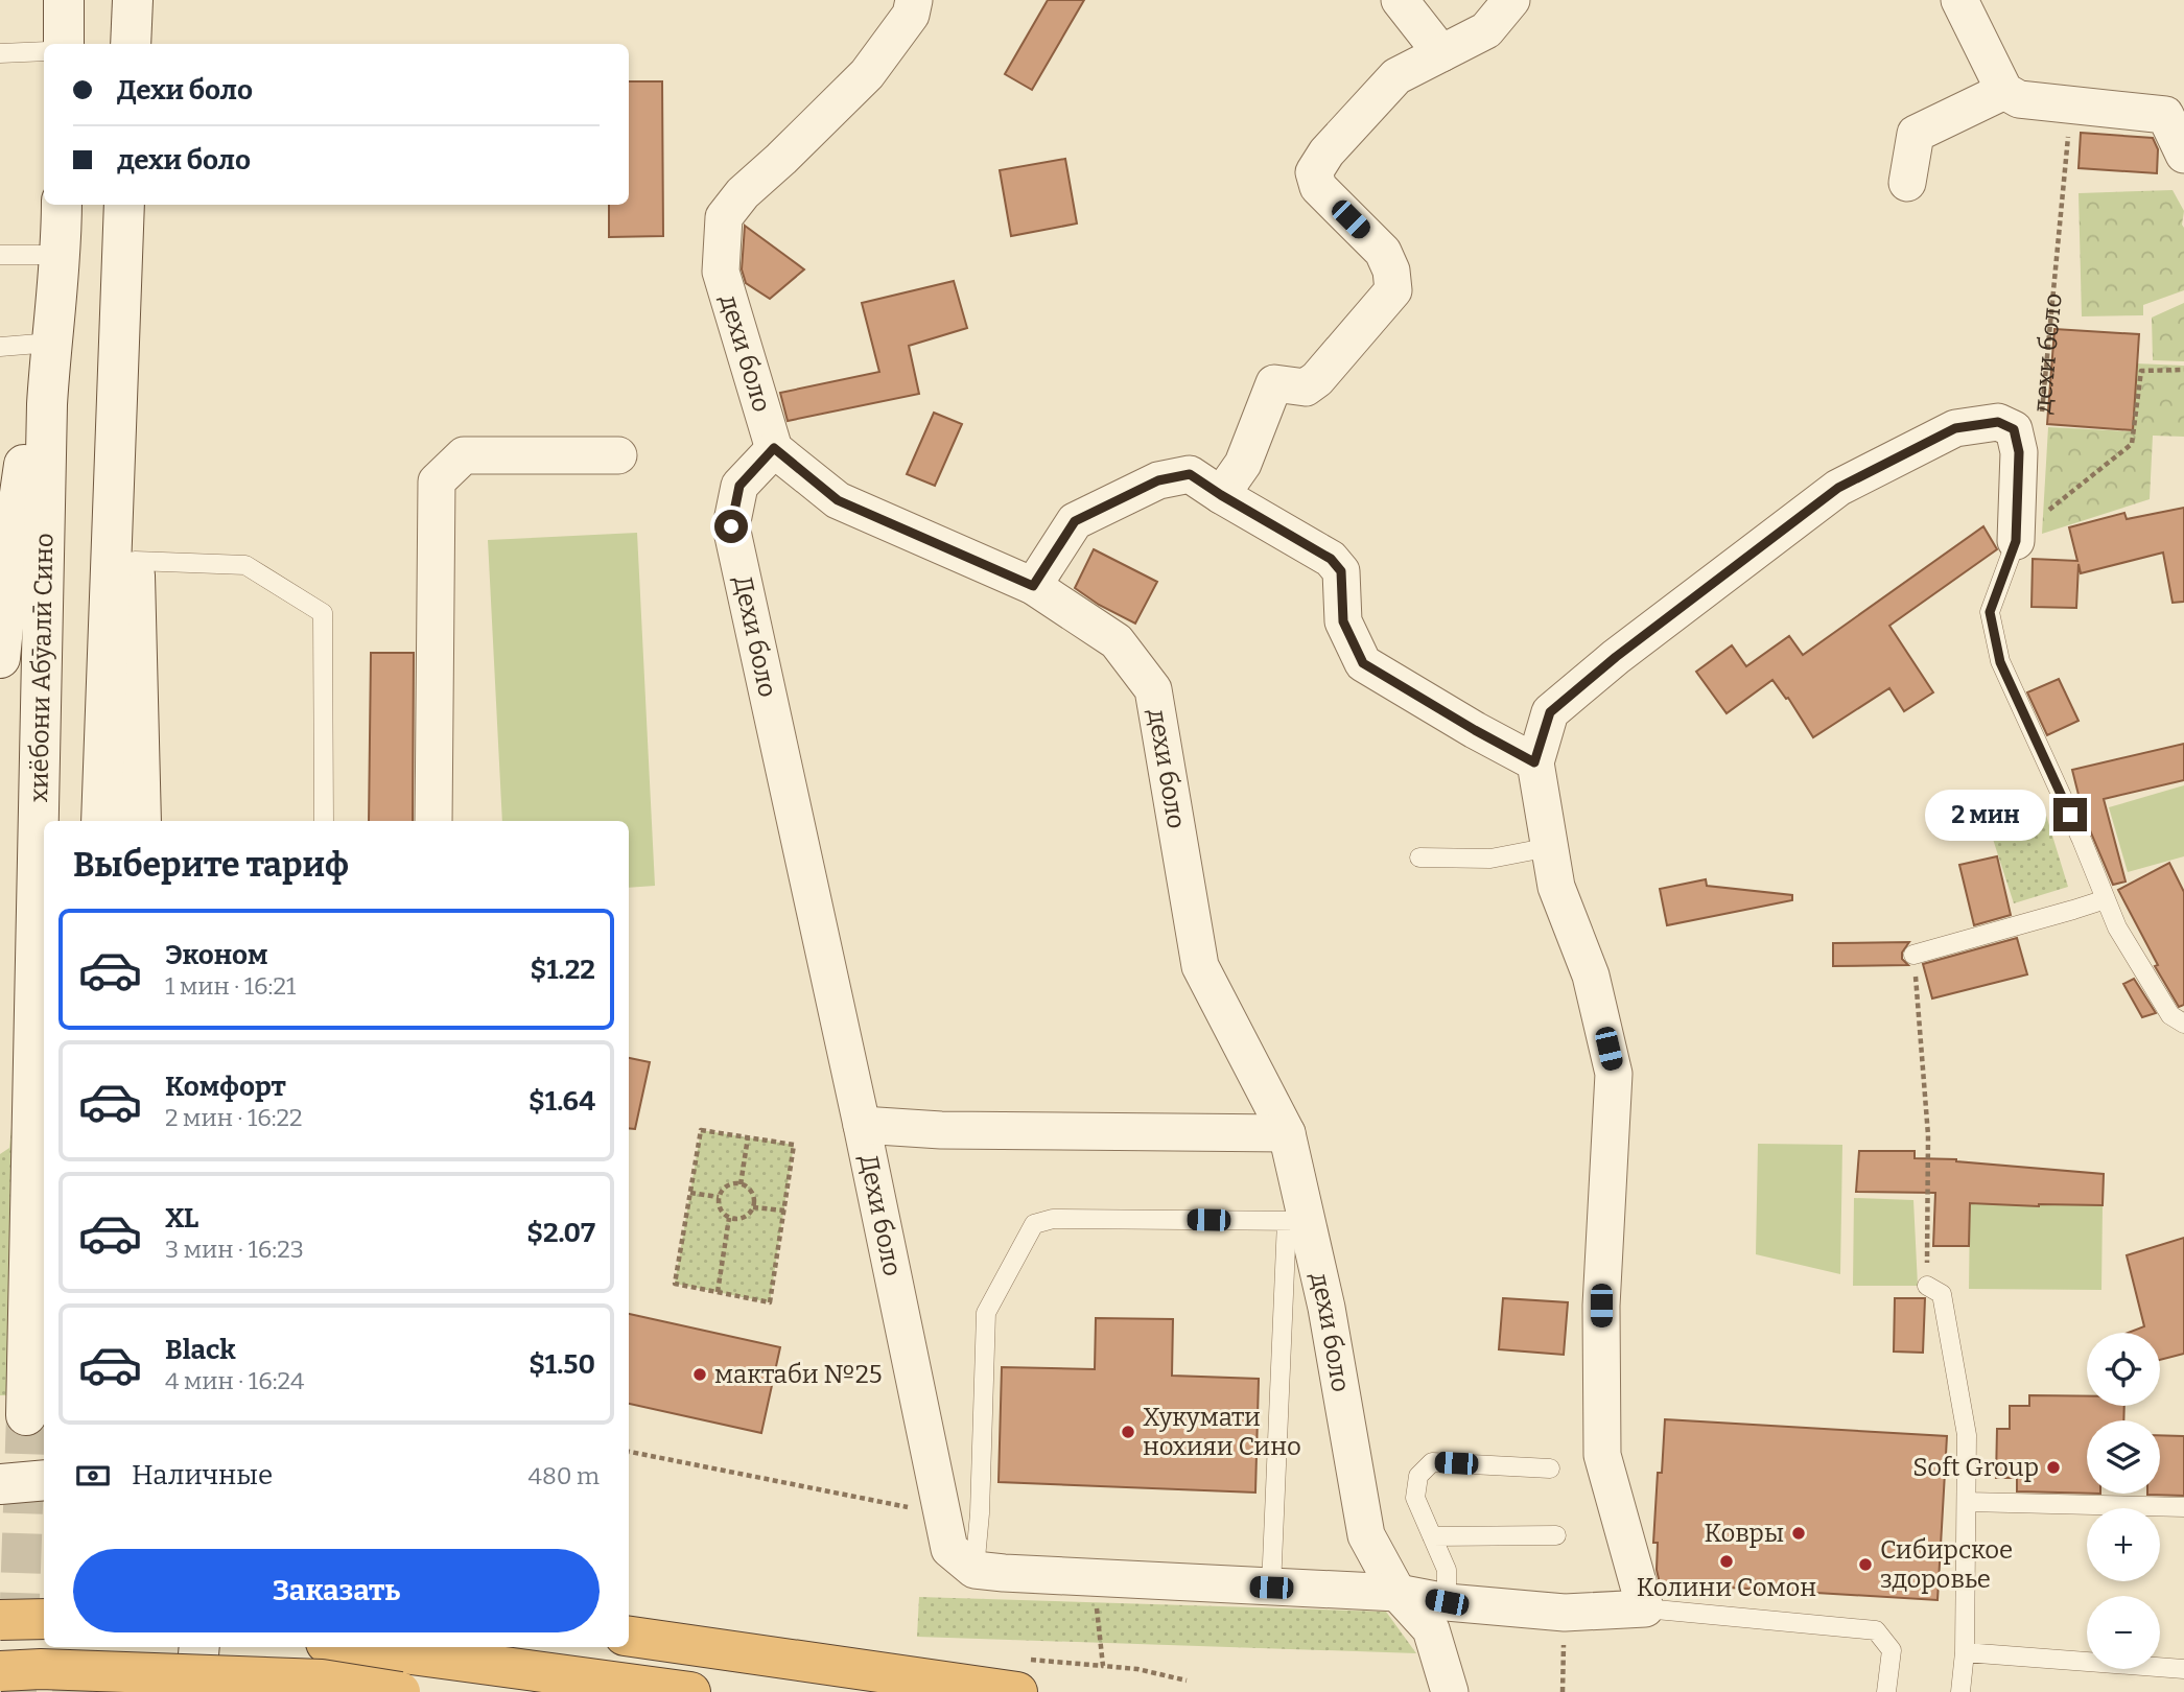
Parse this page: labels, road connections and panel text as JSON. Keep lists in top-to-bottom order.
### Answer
{
  "streets": {
    "main road": ["хиёбони Абӯалӣ Сино"],
    "street": ["дехи боло", "Дехи боло"]
  },
  "crossings": [
    ["дехи боло", "Дехи боло"]
  ],
  "places": [
    "мактаби №25",
    "Хукумати нохияи Сино",
    "Soft Group",
    "Ковры",
    "Колини Сомон",
    "Сибирское здоровье"
  ],
  "page": {
    "banner": ["Дехи боло", "дехи боло"],
    "bubble": "2 мин",
    "heading": "Выберите тариф",
    "list": [
      {
        "name": "Эконом",
        "note": "1 мин · 16:21",
        "value": "$1.22"
      },
      {
        "name": "Комфорт",
        "note": "2 мин · 16:22",
        "value": "$1.64"
      },
      {
        "name": "XL",
        "note": "3 мин · 16:23",
        "value": "$2.07"
      },
      {
        "name": "Black",
        "note": "4 мин · 16:24",
        "value": "$1.50"
      }
    ],
    "map_buttons": ["+", "−"],
    "pay": ["Наличные", "480 m"],
    "buttons": "Заказать"
  }
}
